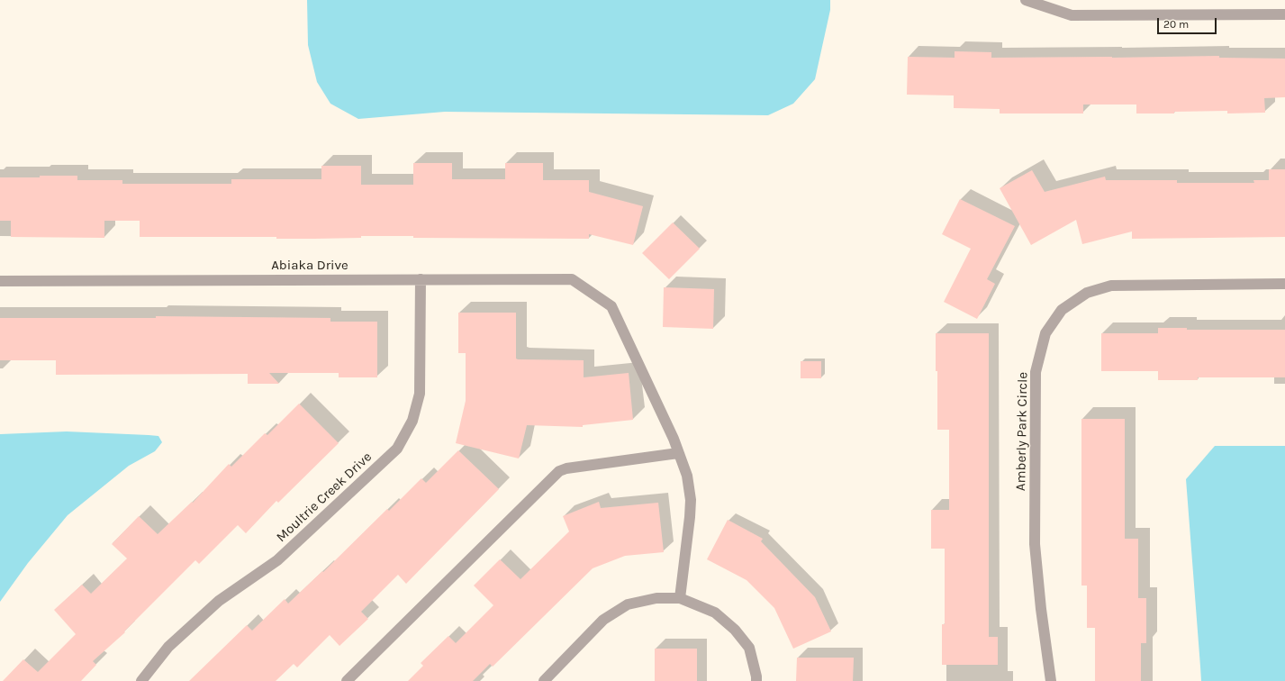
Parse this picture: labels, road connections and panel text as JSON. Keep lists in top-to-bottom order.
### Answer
{
  "streets": {
    "street": ["Abiaka Drive", "Amberly Park Circle", "Moultrie Creek Drive"]
  },
  "crossings": [
    ["Abiaka Drive", "Moultrie Creek Drive"]
  ],
  "scale_bar": "20 m"
}
